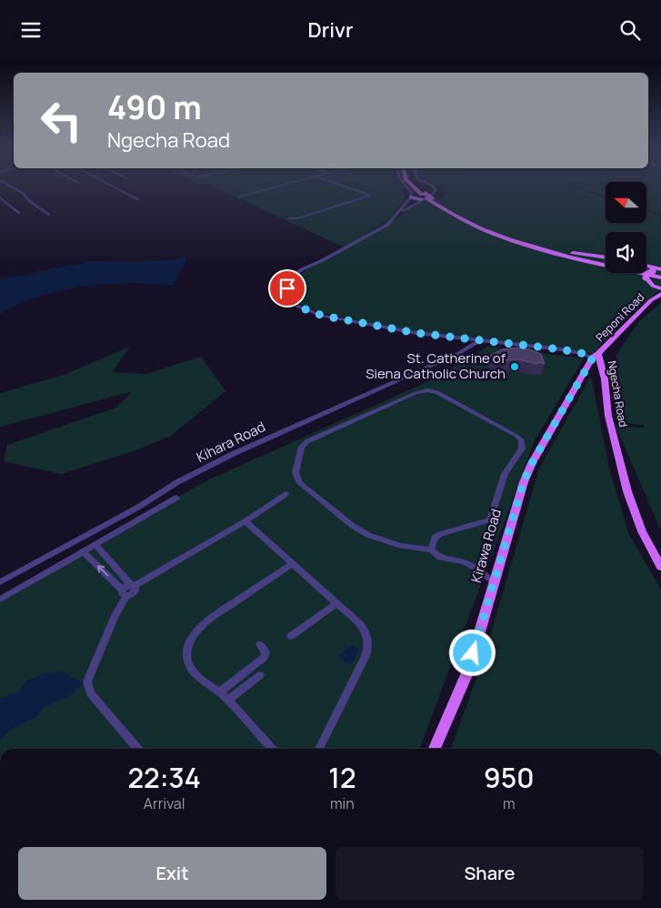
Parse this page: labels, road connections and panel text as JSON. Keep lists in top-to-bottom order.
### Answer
{
  "streets": {
    "main road": ["Peponi Road", "Ngecha Road", "Kirawa Road"],
    "street": ["Kihara Road"]
  },
  "crossings": [
    ["Peponi Road", "Ngecha Road"],
    ["Peponi Road", "Kirawa Road"],
    ["Ngecha Road", "Kihara Road"],
    ["Ngecha Road", "Kirawa Road"]
  ],
  "places": ["St. Catherine of Siena Catholic Church"],
  "north": "left",
  "page": {
    "header": "Drivr",
    "turn": ["490 m", "Ngecha Road"],
    "eta": [
      "22:34",
      "Arrival",
      "12",
      "min",
      "950",
      "m"
    ],
    "buttons": ["Exit", "Share"]
  }
}
